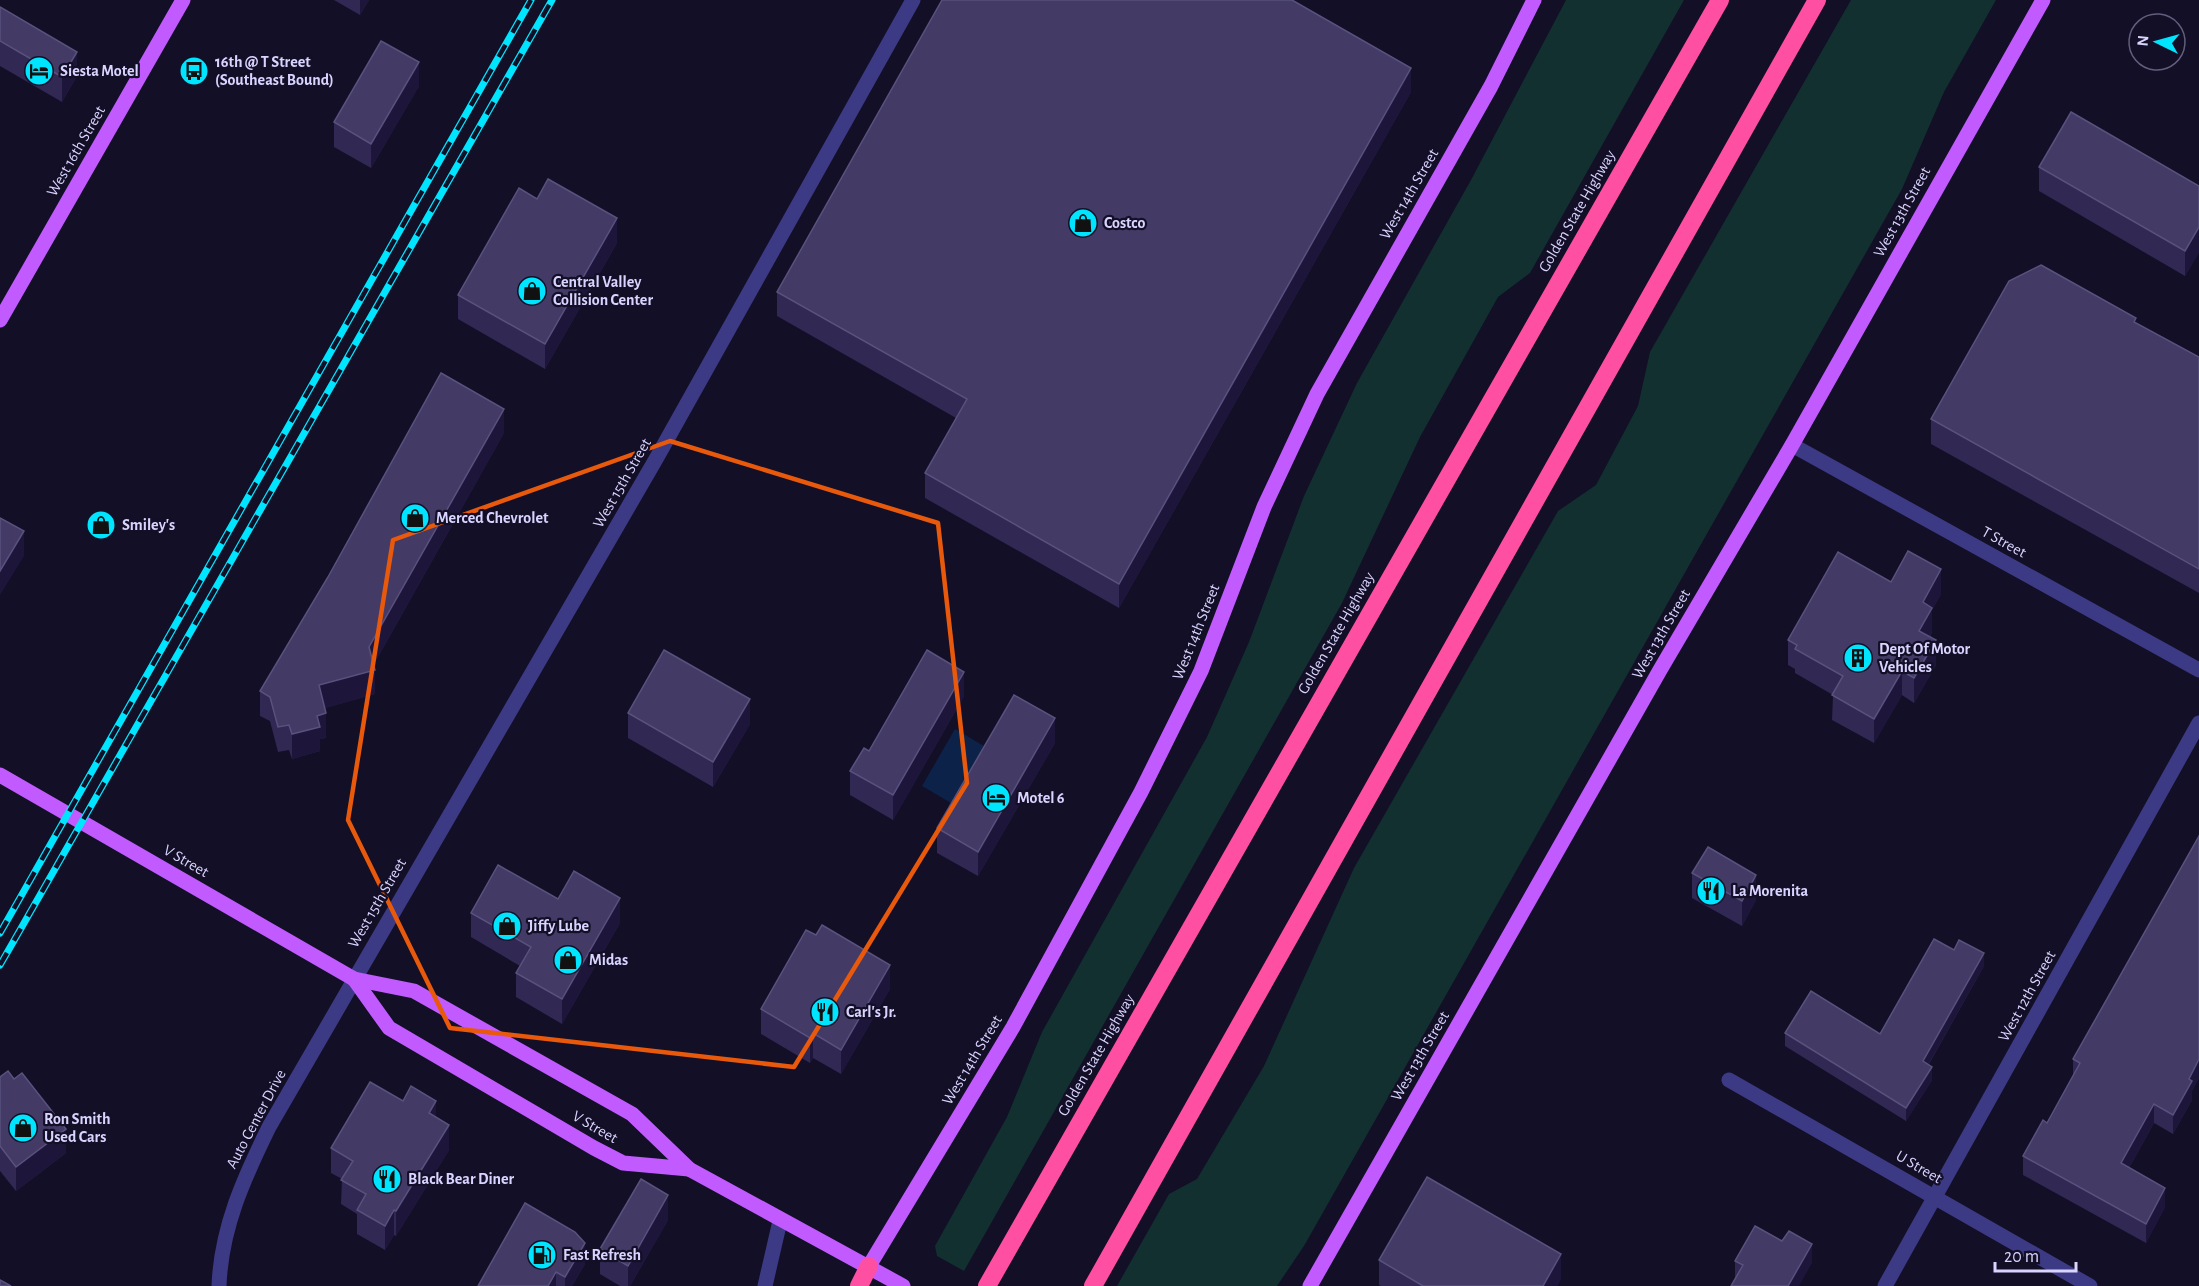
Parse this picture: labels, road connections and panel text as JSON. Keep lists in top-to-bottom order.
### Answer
{
  "streets": {
    "highway": ["Golden State Highway"],
    "main road": [
      "West 16th Street",
      "West 14th Street",
      "West 13th Street",
      "V Street"
    ],
    "street": [
      "West 15th Street",
      "T Street",
      "West 12th Street",
      "Auto Center Drive",
      "U Street"
    ]
  },
  "crossings": [
    ["West 14th Street", "V Street"],
    ["West 13th Street", "T Street"],
    ["West 15th Street", "V Street"],
    ["West 15th Street", "Auto Center Drive"],
    ["V Street", "Auto Center Drive"],
    ["West 12th Street", "U Street"]
  ],
  "places": {
    "hotel": ["Siesta Motel", "Motel 6"],
    "bus stop": ["16th @ T Street (Southeast Bound)"],
    "shop": [
      "Costco",
      "Central Valley Collision Center",
      "Merced Chevrolet",
      "Smiley's",
      "Jiffy Lube",
      "Midas",
      "Ron Smith Used Cars"
    ],
    "building": ["Dept Of Motor Vehicles"],
    "restaurant": ["La Morenita", "Carl's Jr.", "Black Bear Diner"],
    "fuel station": ["Fast Refresh"]
  },
  "scale_bar": "20 m",
  "north": "left"
}
